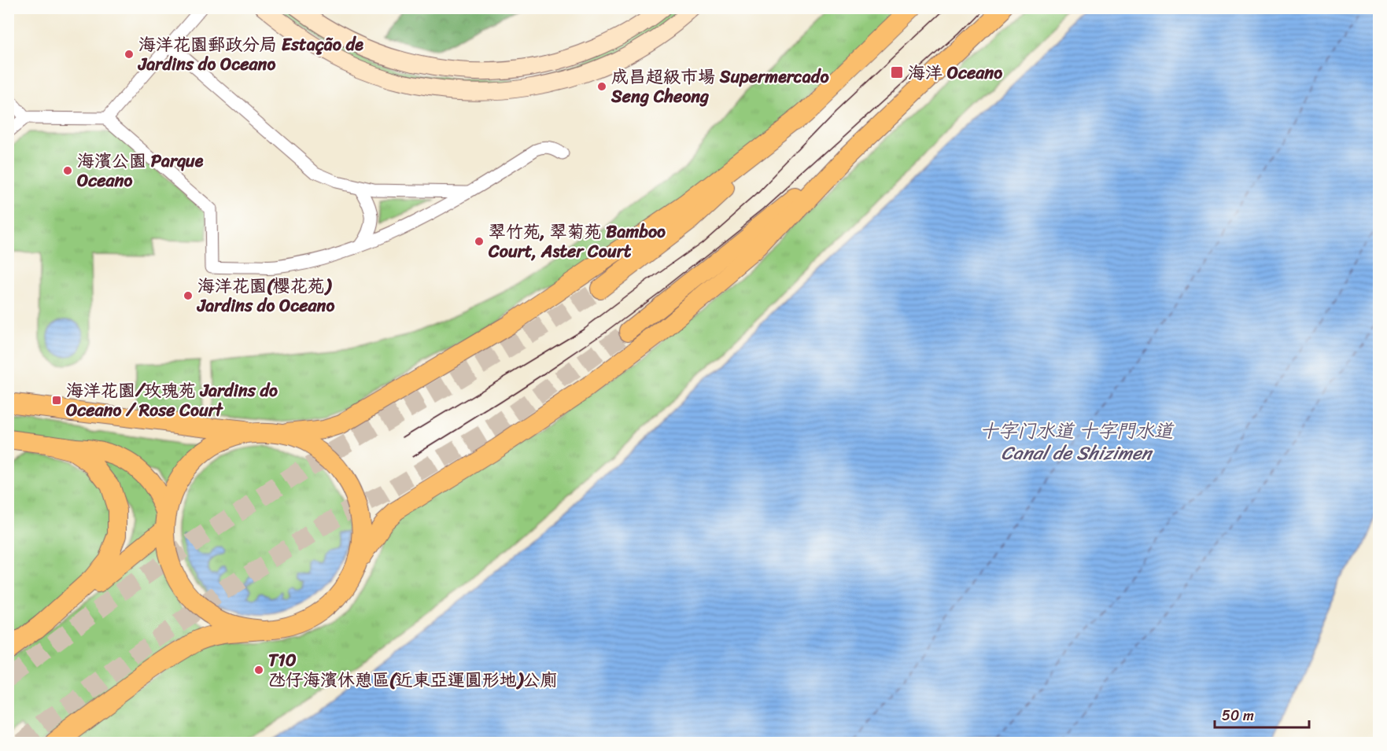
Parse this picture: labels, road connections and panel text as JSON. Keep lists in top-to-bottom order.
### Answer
{
  "water": ["十字门水道 十字門水道 Canal de Shizimen"],
  "places": {
    "other": [
      "海洋花園郵政分局 Estação de Jardins do Oceano",
      "成昌超級市場 Supermercado Seng Cheong",
      "海濱公園 Parque Oceano",
      "翠竹苑, 翠菊苑 Bamboo Court, Aster Court",
      "海洋花園(櫻花苑) Jardins do Oceano",
      "T10 氹仔海濱休憩區(近東亞運圓形地)公廁"
    ],
    "transit": ["海洋 Oceano", "海洋花園/玫瑰苑 Jardins do Oceano / Rose Court"]
  },
  "scale_bar": "50 m"
}
